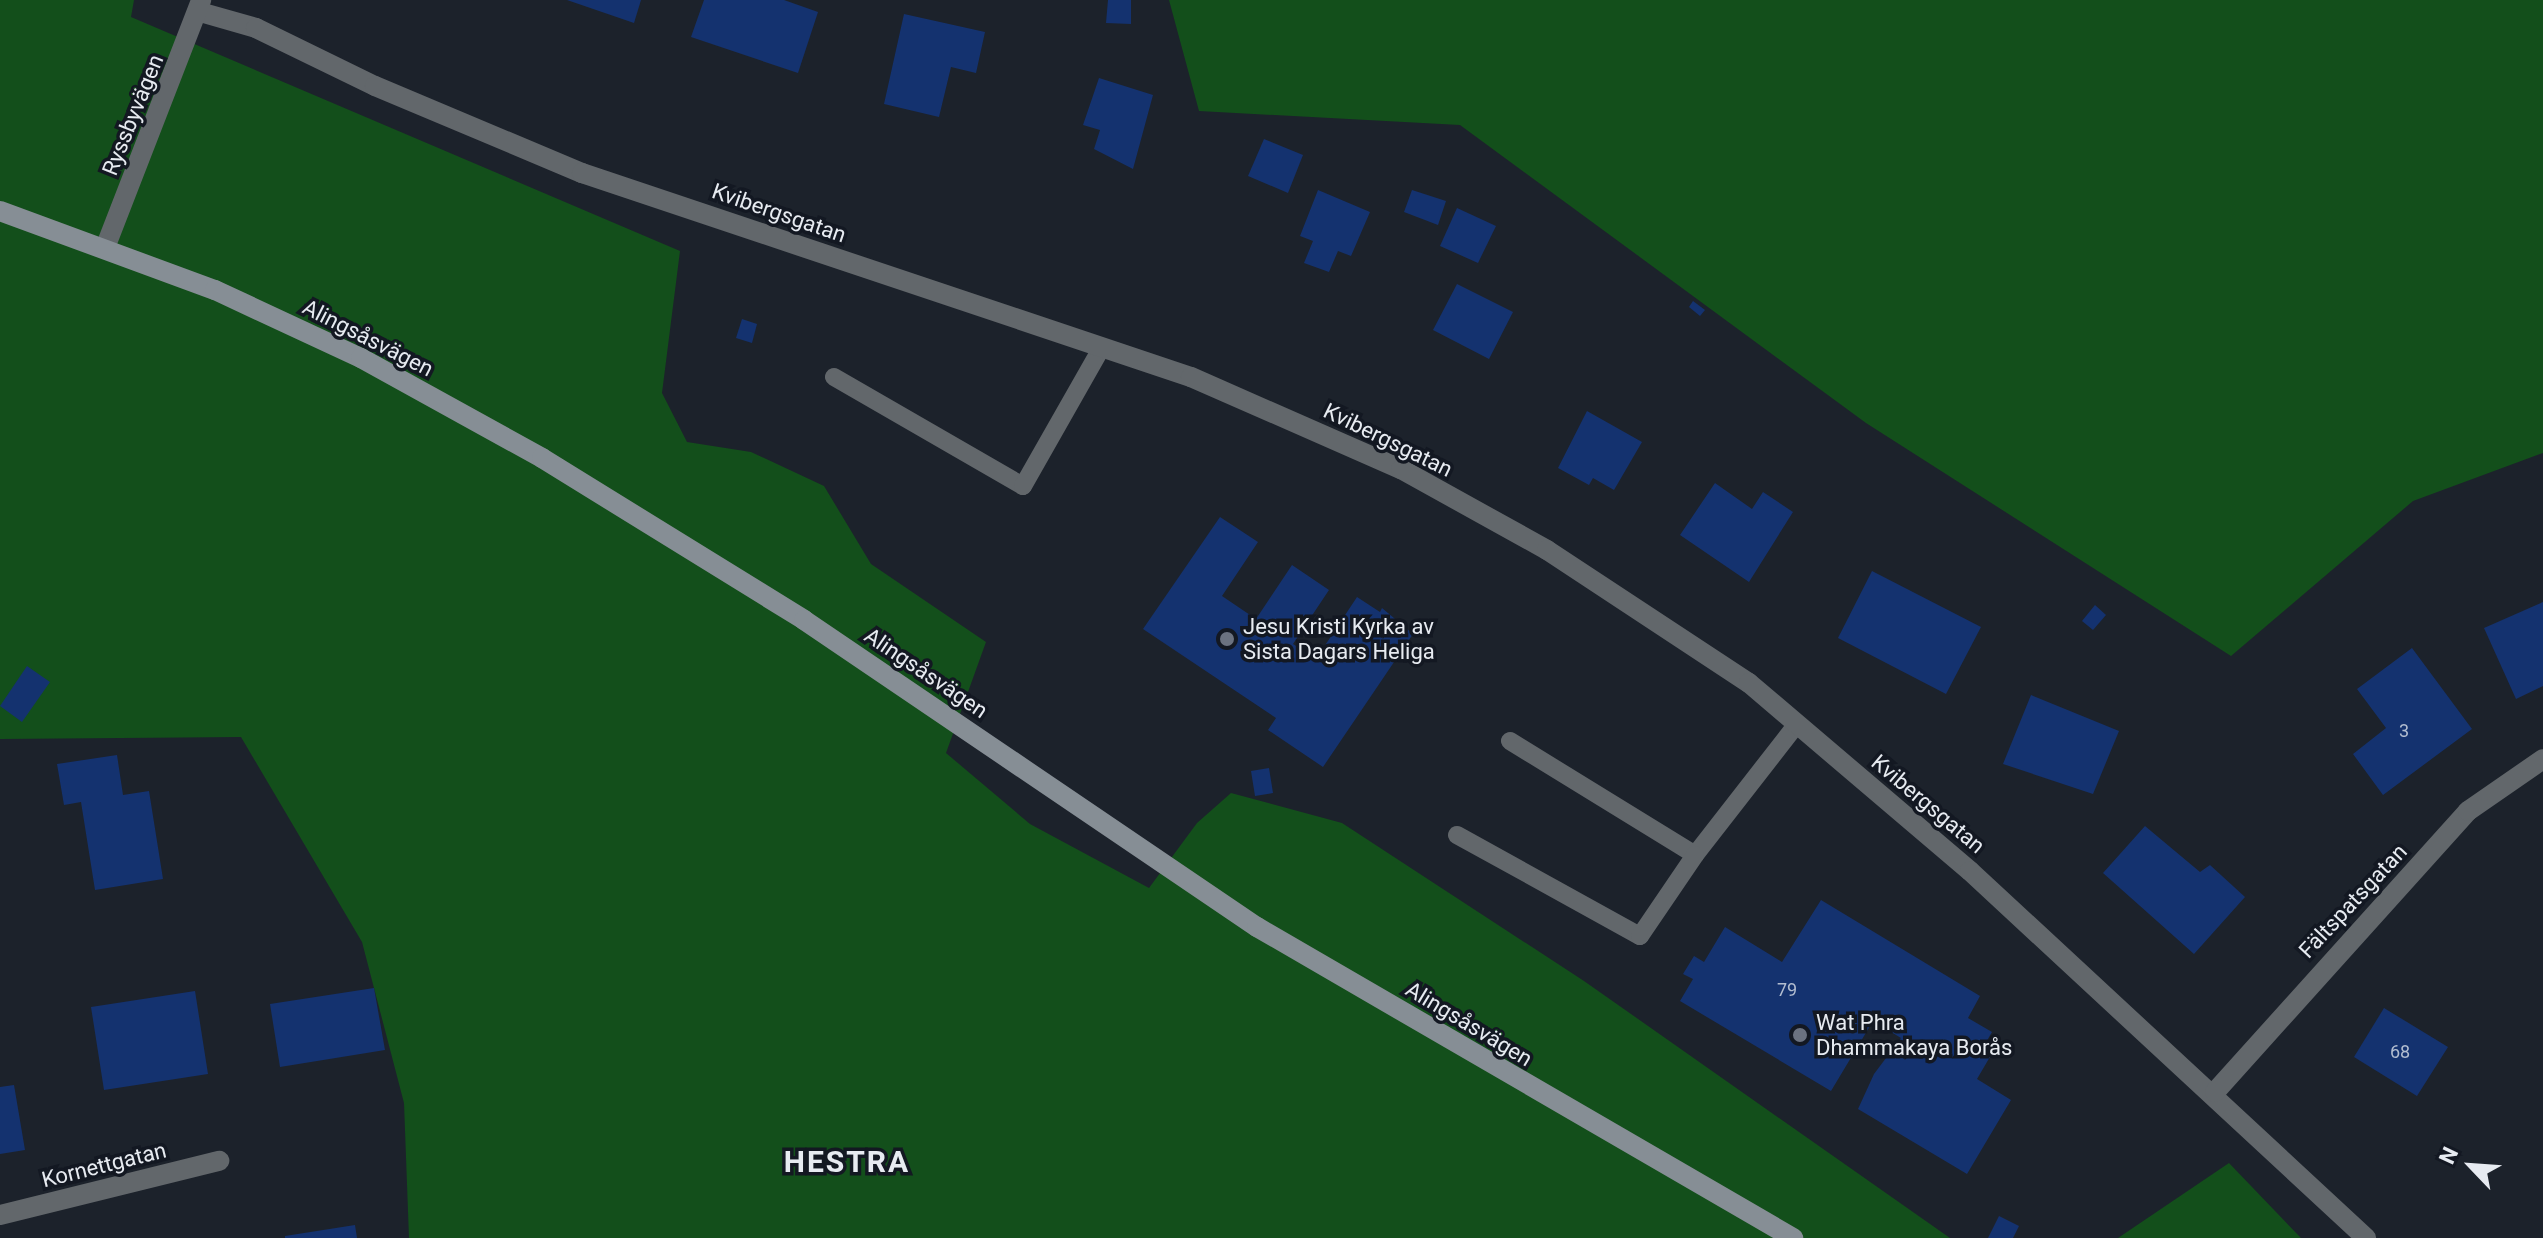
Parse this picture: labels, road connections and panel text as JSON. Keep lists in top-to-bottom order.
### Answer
{
  "streets": {
    "main road": ["Alingsåsvägen"],
    "street": [
      "Ryssbyvägen",
      "Kvibergsgatan",
      "Fältspatsgatan",
      "Kornettgatan"
    ]
  },
  "crossings": [
    ["Ryssbyvägen", "Kvibergsgatan"],
    ["Ryssbyvägen", "Alingsåsvägen"],
    ["Kvibergsgatan", "Fältspatsgatan"]
  ],
  "districts": ["HESTRA"],
  "places": ["Jesu Kristi Kyrka av Sista Dagars Heliga", "Wat Phra Dhammakaya Borås"],
  "house_numbers": ["3", "79", "68"],
  "north": "top left"
}
